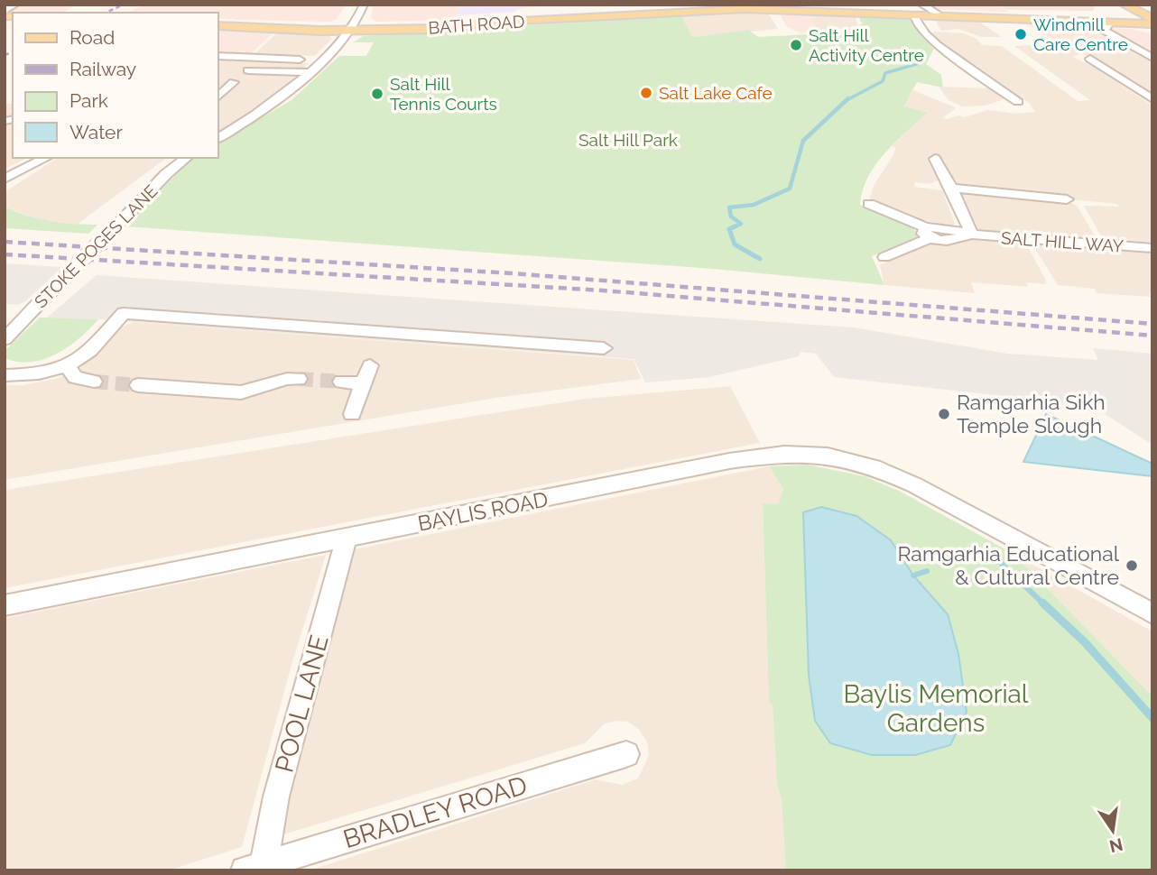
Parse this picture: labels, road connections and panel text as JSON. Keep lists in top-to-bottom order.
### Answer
{
  "streets": {
    "main road": ["BATH ROAD"],
    "street": [
      "SALT HILL WAY",
      "STOKE POGES LANE",
      "BAYLIS ROAD",
      "POOL LANE",
      "BRADLEY ROAD"
    ]
  },
  "crossings": [
    ["BAYLIS ROAD", "POOL LANE"],
    ["POOL LANE", "BRADLEY ROAD"]
  ],
  "parks": ["Salt Hill Park", "Baylis Memorial Gardens"],
  "places": [
    "Windmill Care Centre",
    "Salt Hill Activity Centre",
    "Salt Lake Cafe",
    "Salt Hill Tennis Courts",
    "Ramgarhia Sikh Temple Slough",
    "Ramgarhia Educational & Cultural Centre"
  ],
  "legend": [
    "Road",
    "Railway",
    "Park",
    "Water"
  ],
  "north": "bottom"
}
